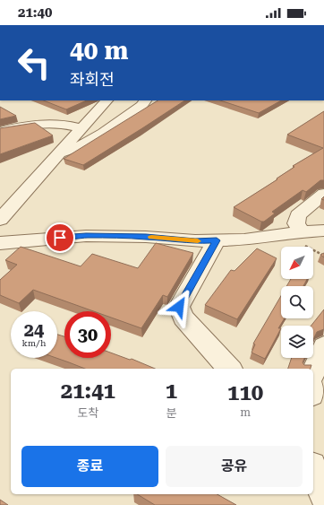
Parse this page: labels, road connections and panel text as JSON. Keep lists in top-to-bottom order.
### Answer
{
  "north": "bottom left",
  "page": {
    "status": "21:40",
    "turn": ["40 m", "좌회전"],
    "speed": "24 km/h",
    "limit": "30",
    "eta": [
      "21:41",
      "도착",
      "1",
      "분",
      "110",
      "m"
    ],
    "buttons": ["종료", "공유"]
  }
}
